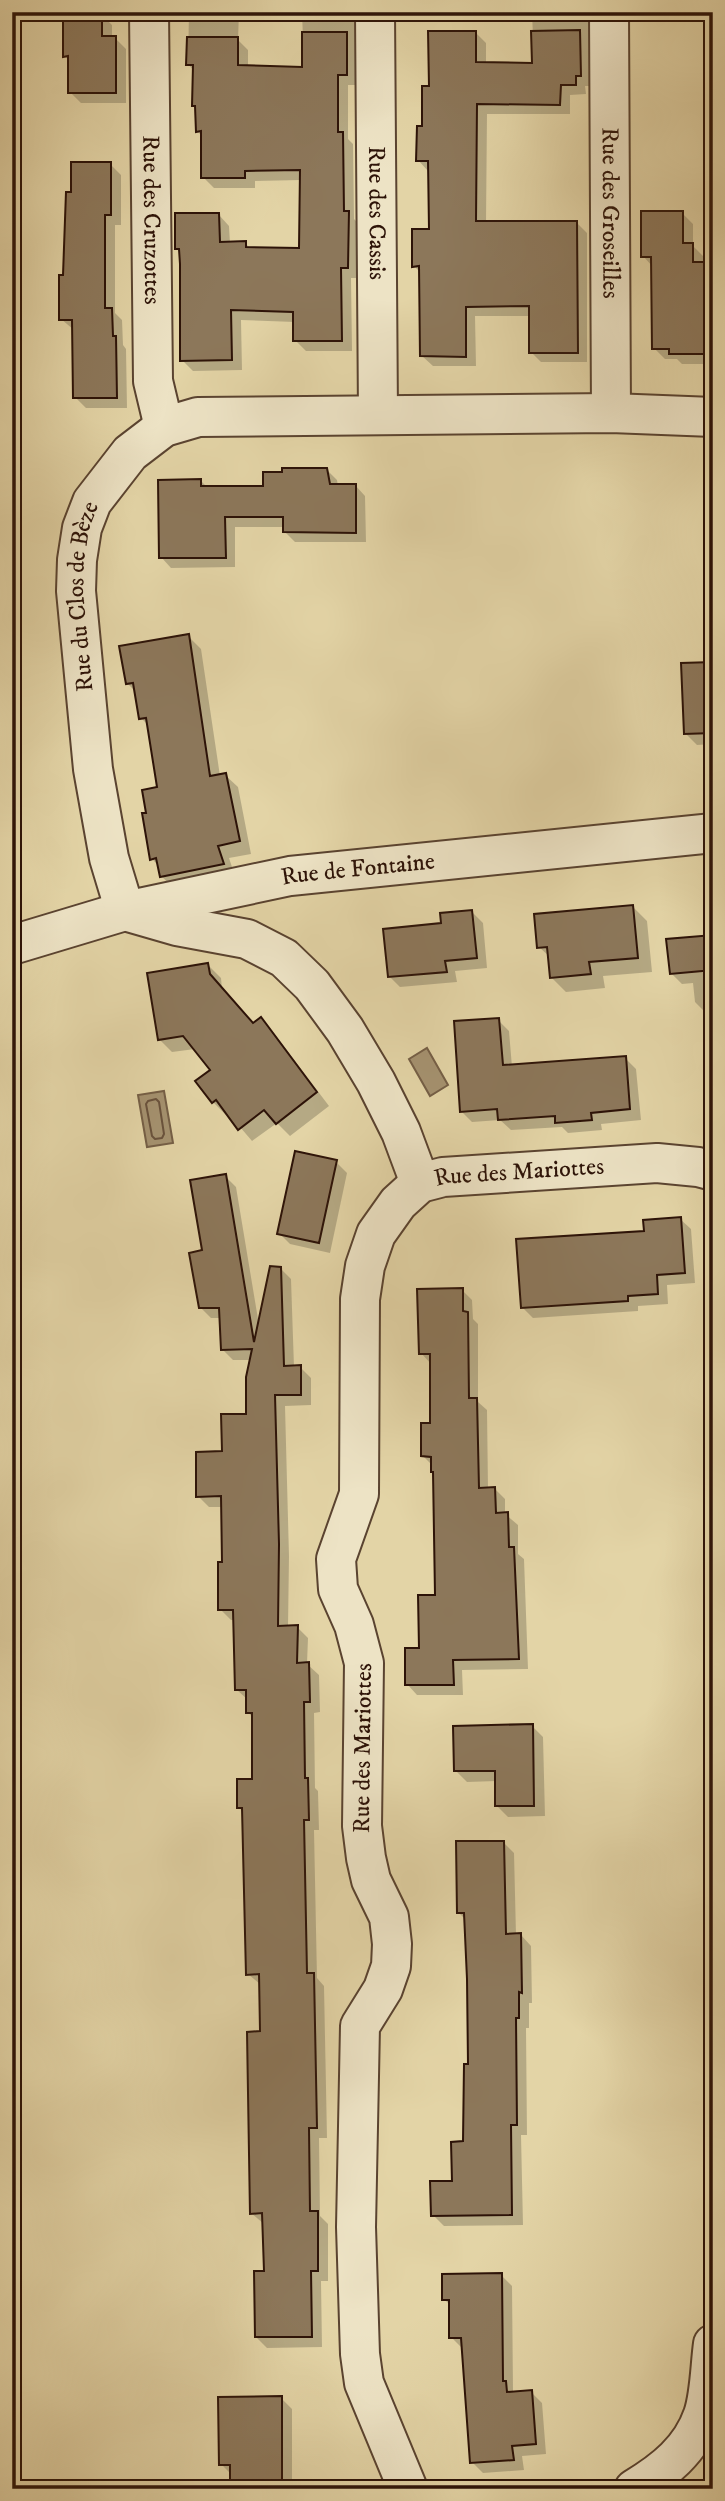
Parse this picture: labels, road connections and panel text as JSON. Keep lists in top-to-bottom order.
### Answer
{
  "streets": {
    "street": [
      "Rue des Cassis",
      "Rue des Groseilles",
      "Rue des Cruzottes",
      "Rue du Clos de Bèze",
      "Rue de Fontaine",
      "Rue des Mariottes"
    ]
  },
  "crossings": [
    ["Rue des Cassis", "Rue du Clos de Bèze"],
    ["Rue des Groseilles", "Rue du Clos de Bèze"],
    ["Rue des Cruzottes", "Rue du Clos de Bèze"],
    ["Rue du Clos de Bèze", "Rue de Fontaine"]
  ]
}
